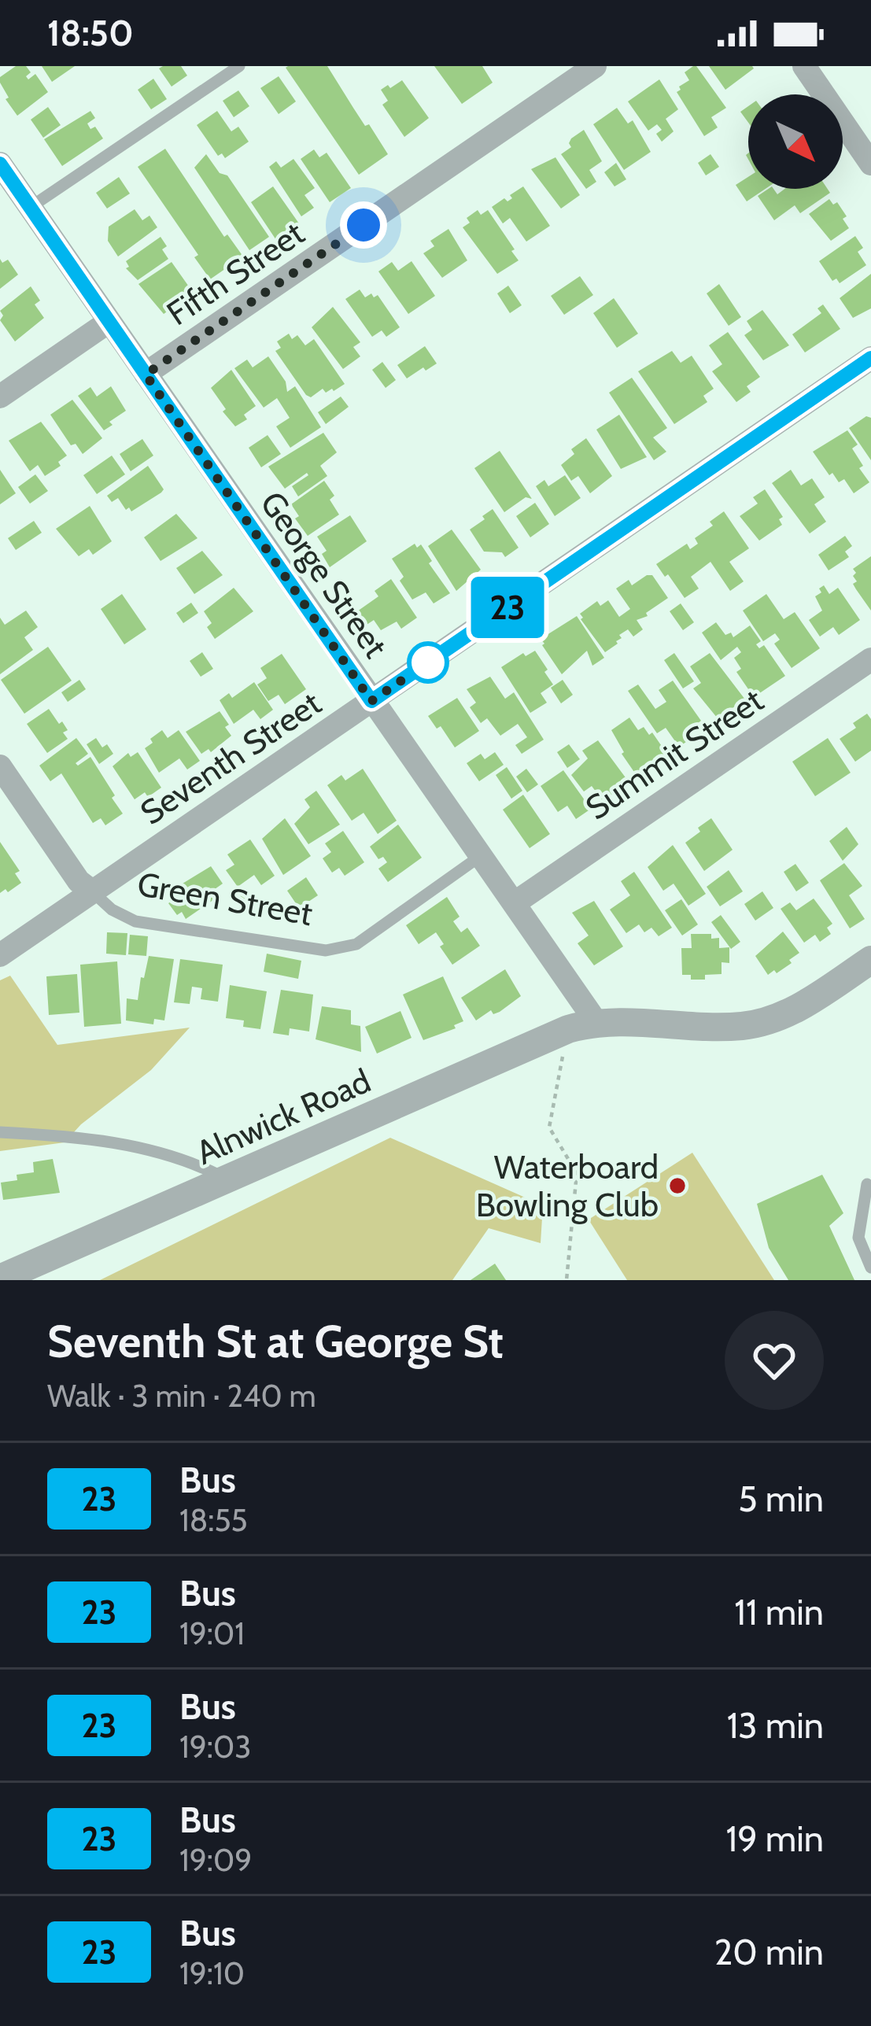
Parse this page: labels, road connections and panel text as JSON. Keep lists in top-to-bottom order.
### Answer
{
  "streets": {
    "street": [
      "Fifth Street",
      "George Street",
      "Summit Street",
      "Seventh Street",
      "Green Street",
      "Alnwick Road"
    ]
  },
  "crossings": [
    ["Fifth Street", "George Street"],
    ["George Street", "Summit Street"],
    ["George Street", "Seventh Street"],
    ["George Street", "Green Street"],
    ["George Street", "Alnwick Road"],
    ["Seventh Street", "Green Street"]
  ],
  "places": ["Waterboard Bowling Club"],
  "lines": ["bus line 23"],
  "north": "bottom right",
  "page": {
    "status": "18:50",
    "on_map": "23",
    "heading": ["Seventh St at George St", "Walk · 3 min · 240 m"],
    "list": [
      {
        "mark": "23",
        "name": "Bus",
        "note": "18:55",
        "value": "5 min"
      },
      {
        "mark": "23",
        "name": "Bus",
        "note": "19:01",
        "value": "11 min"
      },
      {
        "mark": "23",
        "name": "Bus",
        "note": "19:03",
        "value": "13 min"
      },
      {
        "mark": "23",
        "name": "Bus",
        "note": "19:09",
        "value": "19 min"
      },
      {
        "mark": "23",
        "name": "Bus",
        "note": "19:10",
        "value": "20 min"
      }
    ]
  }
}
